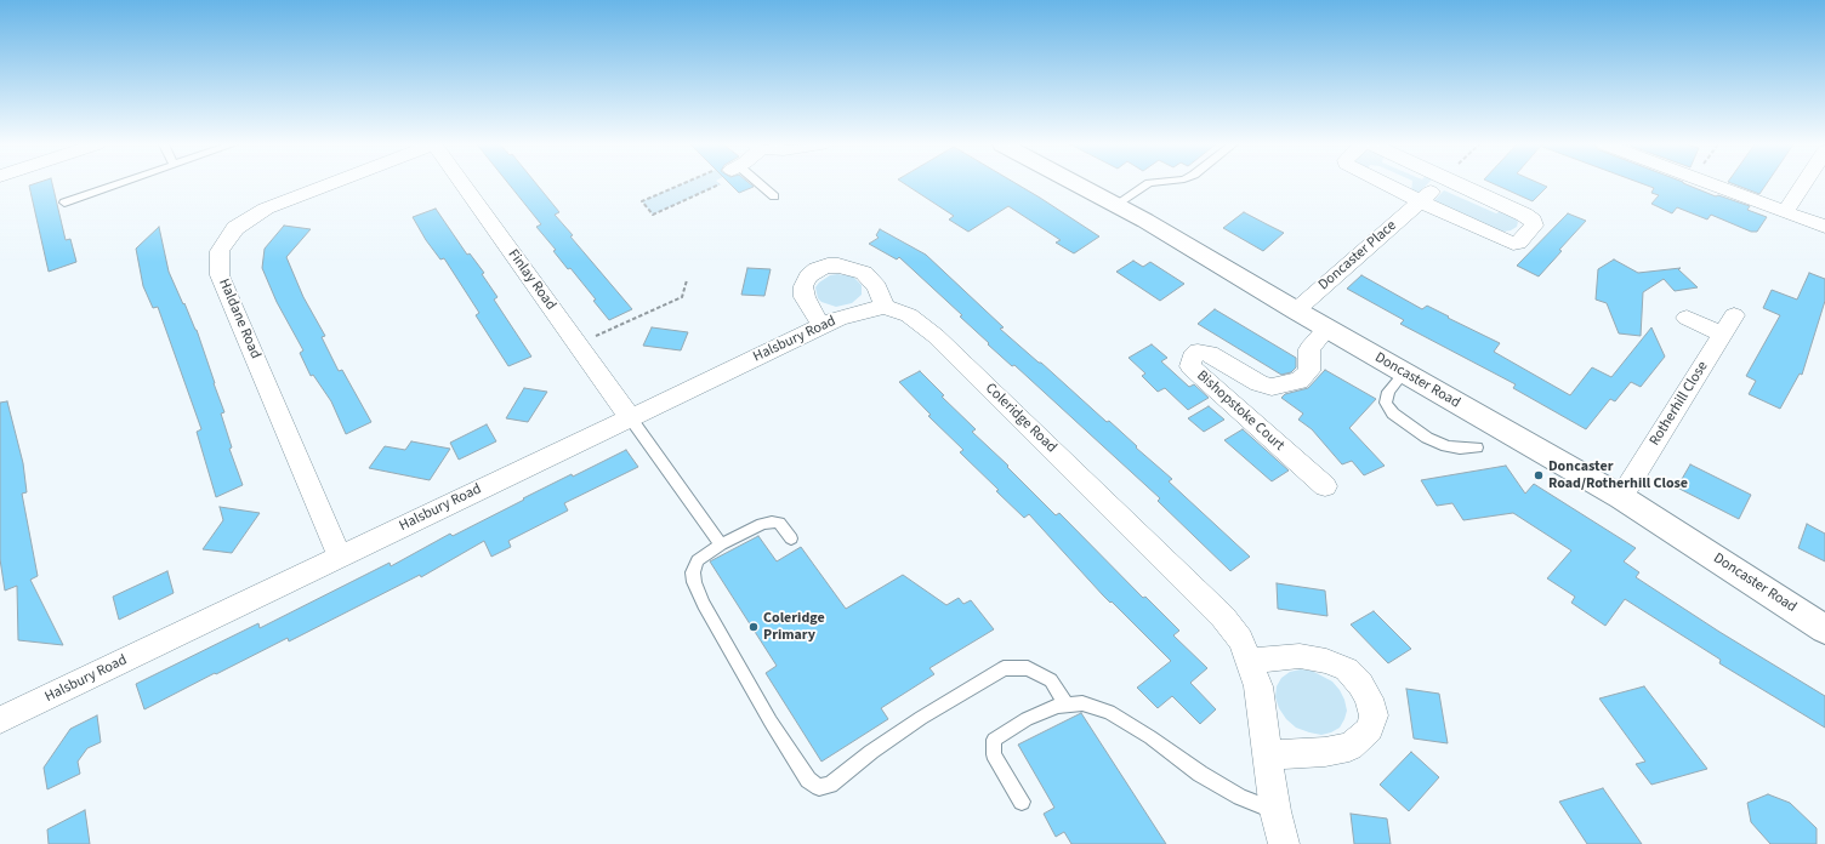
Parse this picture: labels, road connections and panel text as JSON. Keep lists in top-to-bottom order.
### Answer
{
  "streets": {
    "street": [
      "Doncaster Place",
      "Finlay Road",
      "Haldane Road",
      "Halsbury Road",
      "Doncaster Road",
      "Rotherhill Close",
      "Bishopstoke Court",
      "Coleridge Road"
    ]
  },
  "crossings": [
    ["Doncaster Place", "Doncaster Road"],
    ["Finlay Road", "Halsbury Road"],
    ["Haldane Road", "Halsbury Road"],
    ["Halsbury Road", "Coleridge Road"],
    ["Doncaster Road", "Rotherhill Close"],
    ["Doncaster Road", "Bishopstoke Court"]
  ],
  "places": ["Doncaster Road/Rotherhill Close", "Coleridge Primary"]
}
